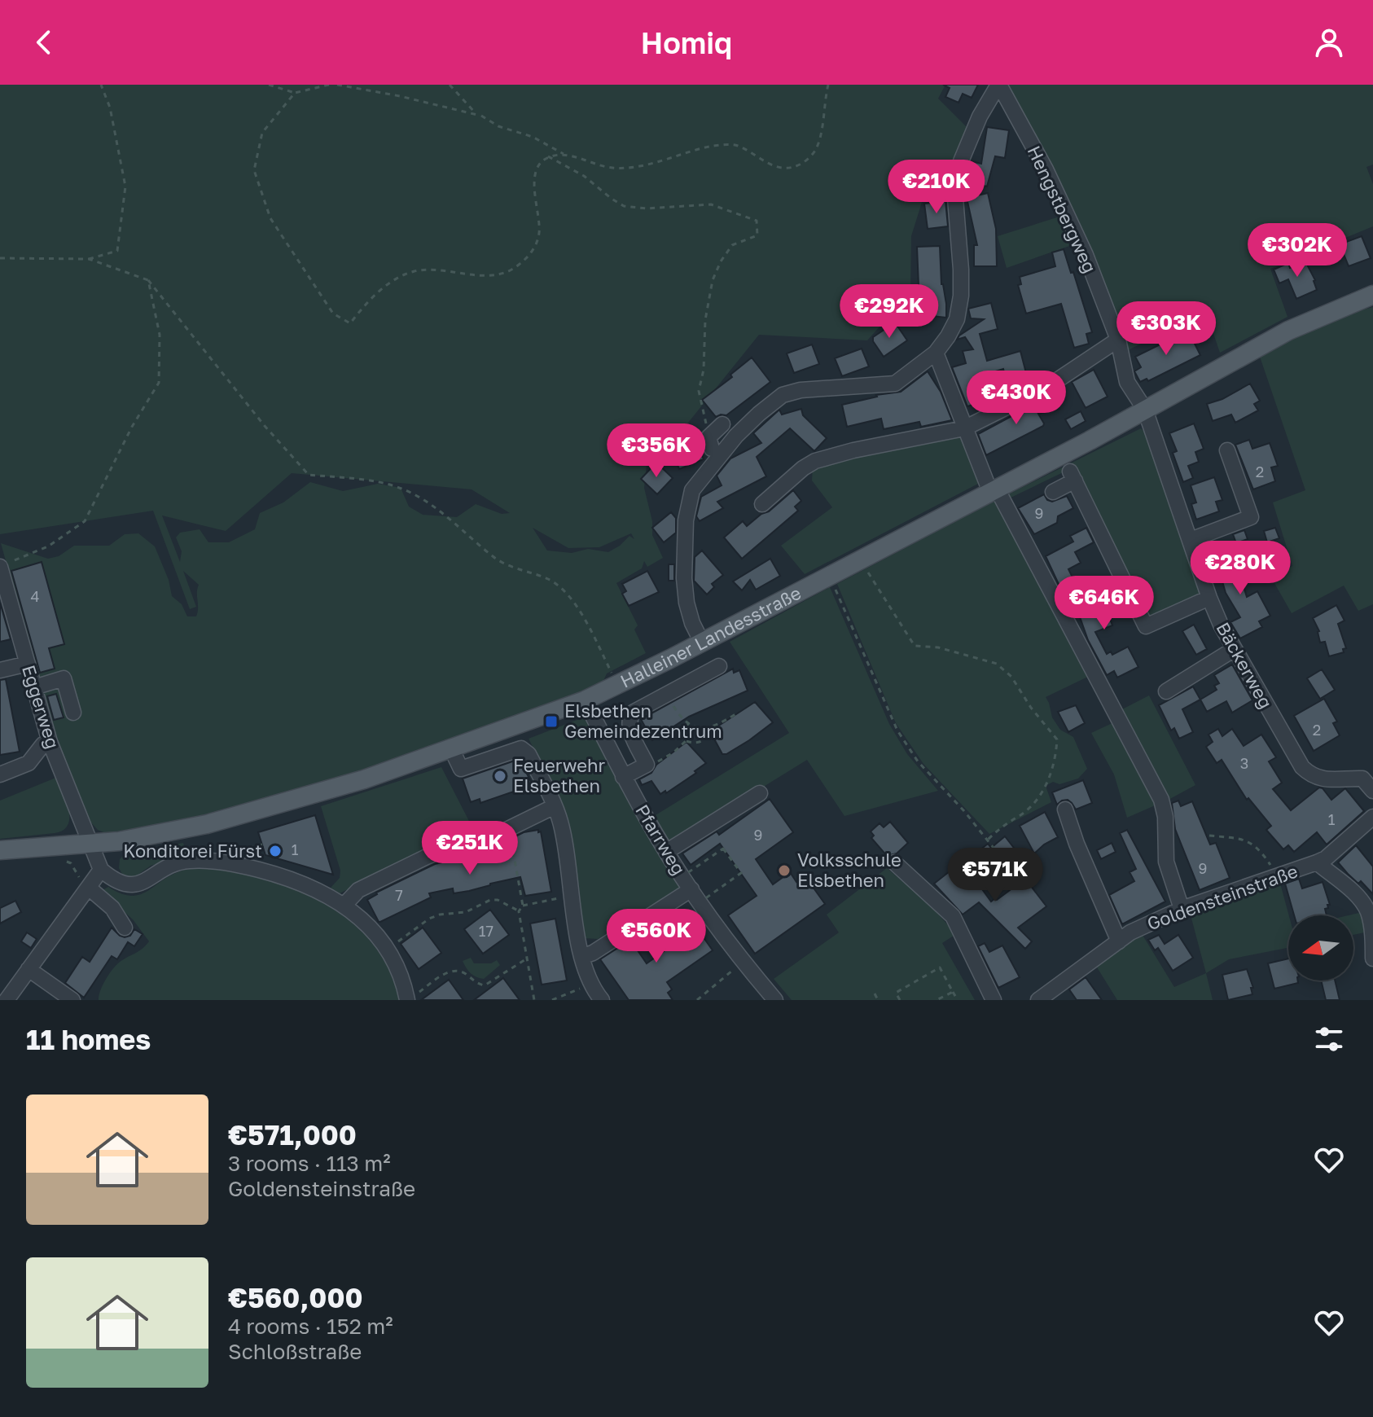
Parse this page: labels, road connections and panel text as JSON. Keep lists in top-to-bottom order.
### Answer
{
  "streets": {
    "main road": ["Halleiner Landesstraße"],
    "street": [
      "Hengstbergweg",
      "Bäckerweg",
      "Eggerweg",
      "Pfarrweg",
      "Goldensteinstraße"
    ]
  },
  "crossings": [
    ["Hengstbergweg", "Halleiner Landesstraße"],
    ["Hengstbergweg", "Bäckerweg"],
    ["Halleiner Landesstraße", "Bäckerweg"],
    ["Halleiner Landesstraße", "Eggerweg"],
    ["Halleiner Landesstraße", "Pfarrweg"]
  ],
  "places": {
    "transit": ["Elsbethen Gemeindezentrum"],
    "other": ["Feuerwehr Elsbethen", "Konditorei Fürst", "Volksschule Elsbethen"]
  },
  "house_numbers": [
    "2",
    "9",
    "4",
    "2",
    "3",
    "1",
    "9",
    "1",
    "9",
    "7",
    "17"
  ],
  "north": "left",
  "page": {
    "header": "Homiq",
    "price": [
      "€210K",
      "€302K",
      "€292K",
      "€303K",
      "€430K",
      "€356K",
      "€280K",
      "€646K",
      "€251K",
      "€571K",
      "€560K"
    ],
    "heading": "11 homes",
    "list": [
      {
        "name": "€571,000",
        "note": "3 rooms · 113 m² · Goldensteinstraße"
      },
      {
        "name": "€560,000",
        "note": "4 rooms · 152 m² · Schloßstraße"
      }
    ]
  }
}
